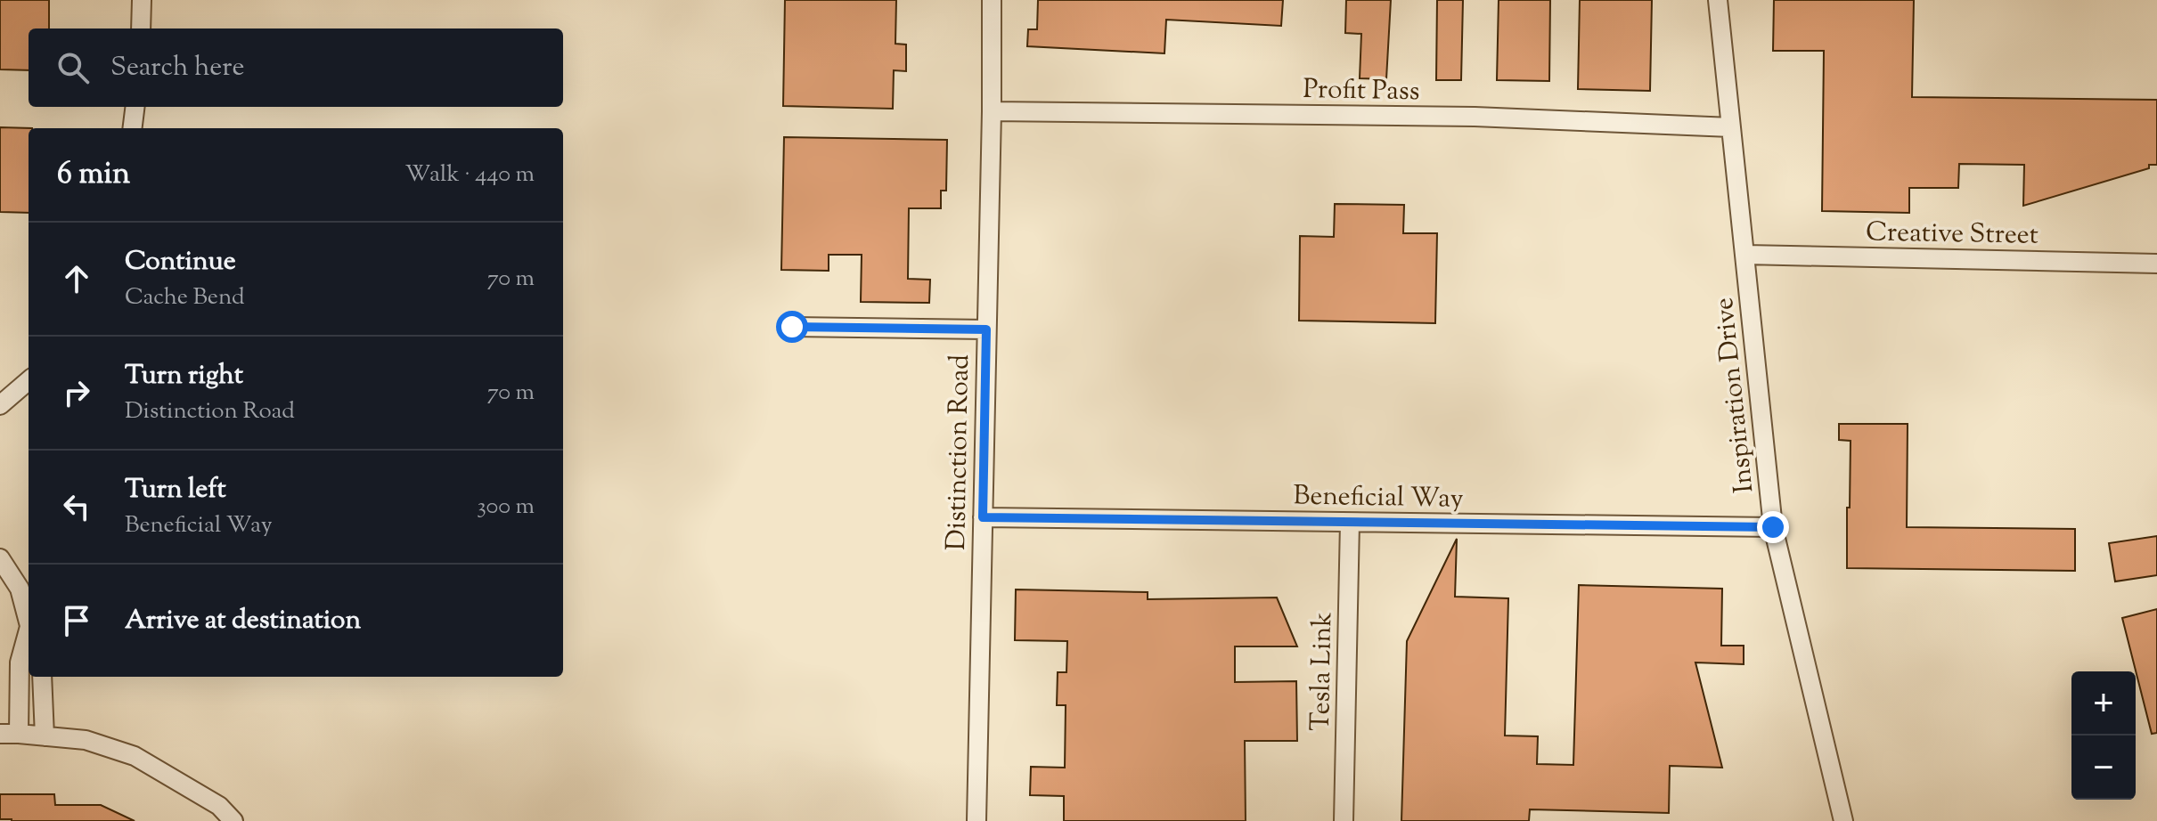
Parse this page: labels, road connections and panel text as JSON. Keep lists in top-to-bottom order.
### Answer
{
  "streets": {
    "street": [
      "Profit Pass",
      "Creative Street",
      "Inspiration Drive",
      "Distinction Road",
      "Beneficial Way",
      "Tesla Link"
    ]
  },
  "crossings": [
    ["Profit Pass", "Inspiration Drive"],
    ["Profit Pass", "Distinction Road"],
    ["Creative Street", "Inspiration Drive"],
    ["Inspiration Drive", "Beneficial Way"],
    ["Distinction Road", "Beneficial Way"],
    ["Beneficial Way", "Tesla Link"]
  ],
  "page": {
    "search": "Search here",
    "heading": ["6 min", "Walk · 440 m"],
    "list": [
      ["Continue", "Cache Bend", "70 m"],
      ["Turn right", "Distinction Road", "70 m"],
      ["Turn left", "Beneficial Way", "300 m"],
      "Arrive at destination"
    ],
    "map_buttons": ["+", "−"]
  }
}
